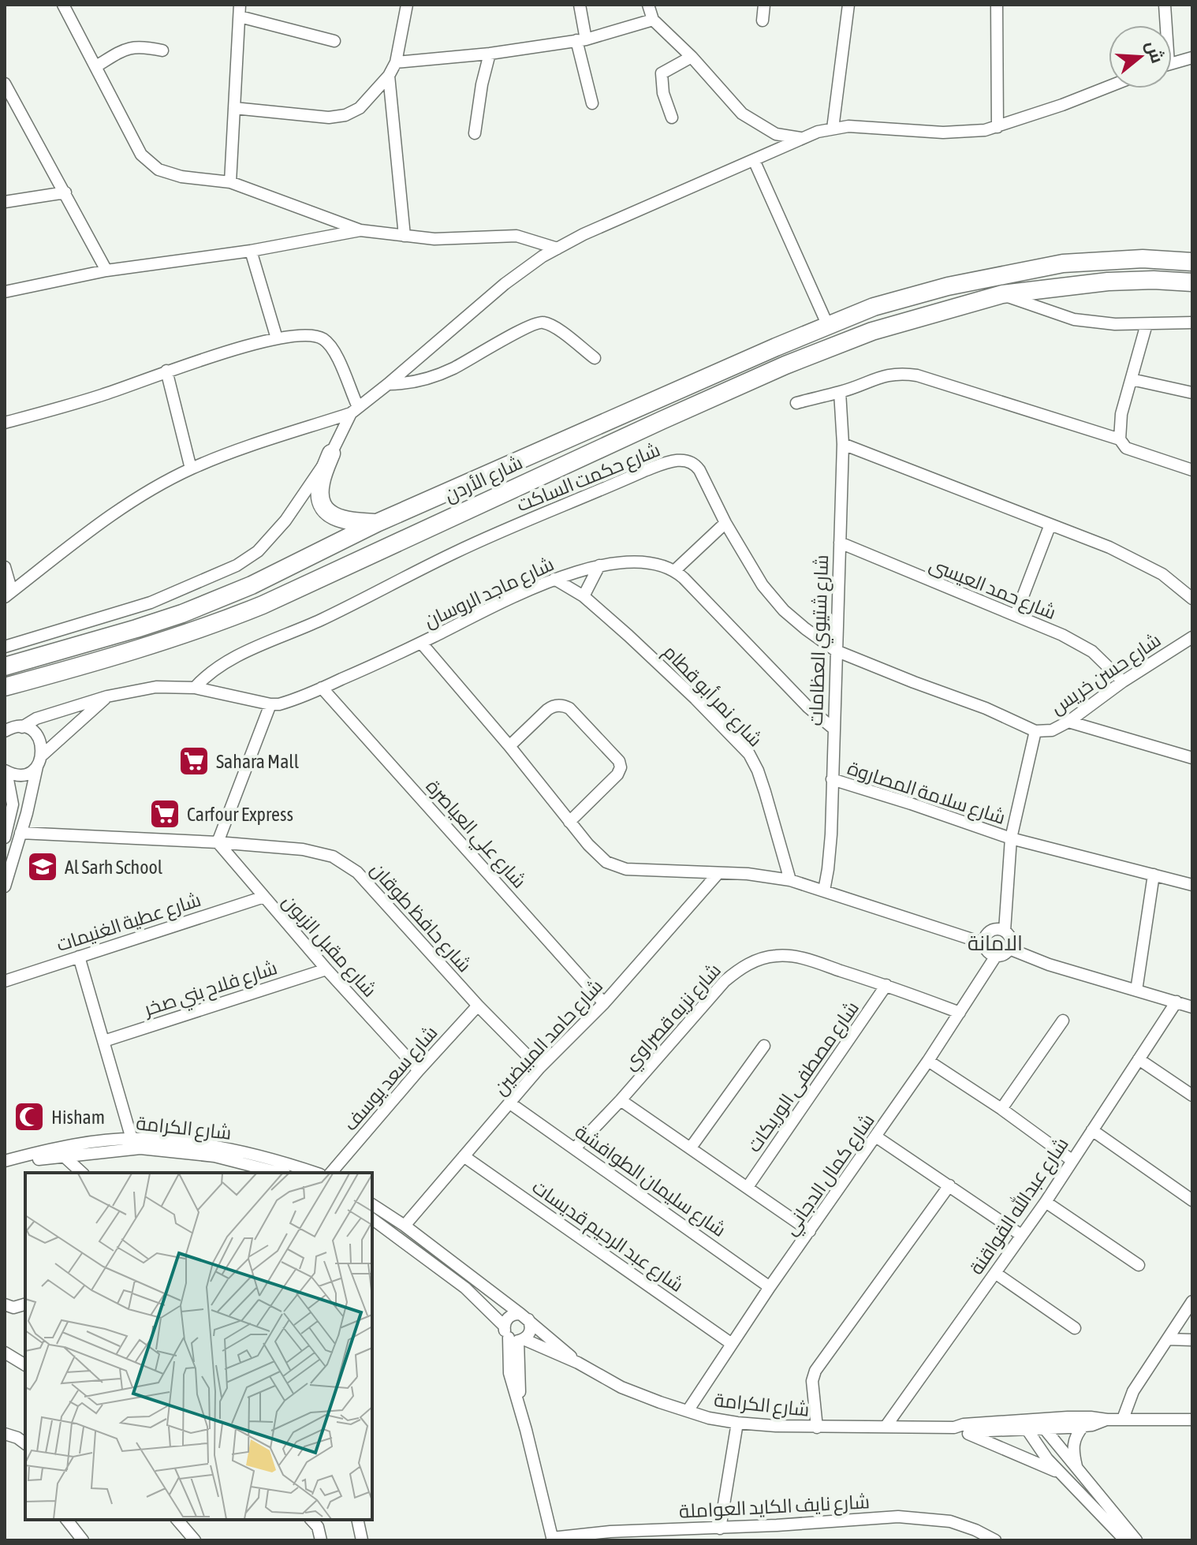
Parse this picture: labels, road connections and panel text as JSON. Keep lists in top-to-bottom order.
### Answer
{
  "streets": {
    "highway": ["شارع الأردن"],
    "street": [
      "شارع حكمت الساكت",
      "شارع حمد العيسى",
      "شارع ماجد الروسان",
      "شارع شتيوي العظامات",
      "شارع حسن خريس",
      "شارع نمر أبو قطام",
      "شارع سلامة المصاروة",
      "شارع علي العياصرة",
      "شارع حافظ طوقان",
      "شارع عطية الغنيمات",
      "شارع مقبل الزبون",
      "شارع فلاح بني صخر",
      "شارع نزيه قصراوي",
      "شارع حامد المبيضين",
      "شارع مصطفى الوريكات",
      "شارع سعد يوسف",
      "شارع الكرامة",
      "شارع كمال الدجاني",
      "شارع سليمان الطوافشة",
      "شارع عبدالله القواقنة",
      "شارع عبد الرحيم قديسات",
      "شارع نايف الكايد العواملة"
    ]
  },
  "crossings": [
    ["شارع حكمت الساكت", "شارع ماجد الروسان"],
    ["شارع حكمت الساكت", "شارع شتيوي العظامات"],
    ["شارع حكمت الساكت", "شارع حسن خريس"],
    ["شارع حمد العيسى", "شارع شتيوي العظامات"],
    ["شارع حمد العيسى", "شارع حسن خريس"],
    ["شارع ماجد الروسان", "شارع نمر أبو قطام"],
    ["شارع ماجد الروسان", "شارع علي العياصرة"],
    ["شارع شتيوي العظامات", "شارع سلامة المصاروة"],
    ["شارع علي العياصرة", "شارع حامد المبيضين"],
    ["شارع حافظ طوقان", "شارع مقبل الزبون"],
    ["شارع حافظ طوقان", "شارع حامد المبيضين"],
    ["شارع حافظ طوقان", "شارع سعد يوسف"],
    ["شارع عطية الغنيمات", "شارع مقبل الزبون"],
    ["شارع مقبل الزبون", "شارع فلاح بني صخر"],
    ["شارع مقبل الزبون", "شارع سعد يوسف"],
    ["شارع نزيه قصراوي", "شارع مصطفى الوريكات"],
    ["شارع نزيه قصراوي", "شارع كمال الدجاني"],
    ["شارع نزيه قصراوي", "شارع سليمان الطوافشة"],
    ["شارع حامد المبيضين", "شارع الكرامة"],
    ["شارع حامد المبيضين", "شارع سليمان الطوافشة"],
    ["شارع حامد المبيضين", "شارع عبد الرحيم قديسات"],
    ["شارع الكرامة", "شارع كمال الدجاني"],
    ["شارع الكرامة", "شارع عبدالله القواقنة"],
    ["شارع كمال الدجاني", "شارع سليمان الطوافشة"],
    ["شارع كمال الدجاني", "شارع عبد الرحيم قديسات"]
  ],
  "districts": ["الامانة"],
  "places": {
    "supermarket": ["Sahara Mall", "Carfour Express"],
    "school or university": ["Al Sarh School"],
    "mosque": ["Hisham"]
  },
  "north": "right"
}
